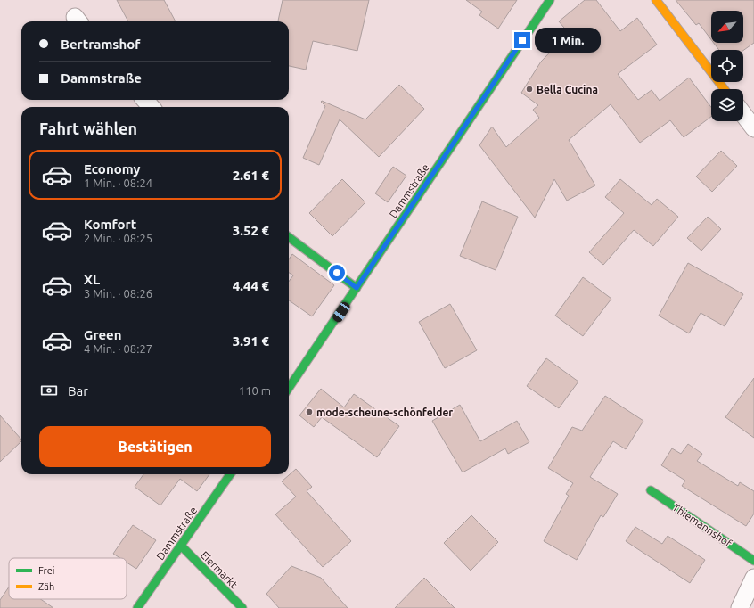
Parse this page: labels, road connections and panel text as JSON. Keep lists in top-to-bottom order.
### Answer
{
  "streets": {
    "main road": ["Dammstraße", "Thiemannshof", "Eiermarkt"]
  },
  "crossings": [
    ["Dammstraße", "Eiermarkt"]
  ],
  "places": ["Bella Cucina", "mode-scheune-schönfelder"],
  "legend": ["Frei", "Zäh"],
  "north": "bottom left",
  "page": {
    "banner": ["Bertramshof", "Dammstraße"],
    "bubble": "1 Min.",
    "heading": "Fahrt wählen",
    "list": [
      {
        "name": "Economy",
        "note": "1 Min. · 08:24",
        "value": "2.61 €"
      },
      {
        "name": "Komfort",
        "note": "2 Min. · 08:25",
        "value": "3.52 €"
      },
      {
        "name": "XL",
        "note": "3 Min. · 08:26",
        "value": "4.44 €"
      },
      {
        "name": "Green",
        "note": "4 Min. · 08:27",
        "value": "3.91 €"
      }
    ],
    "pay": ["Bar", "110 m"],
    "buttons": "Bestätigen"
  }
}
